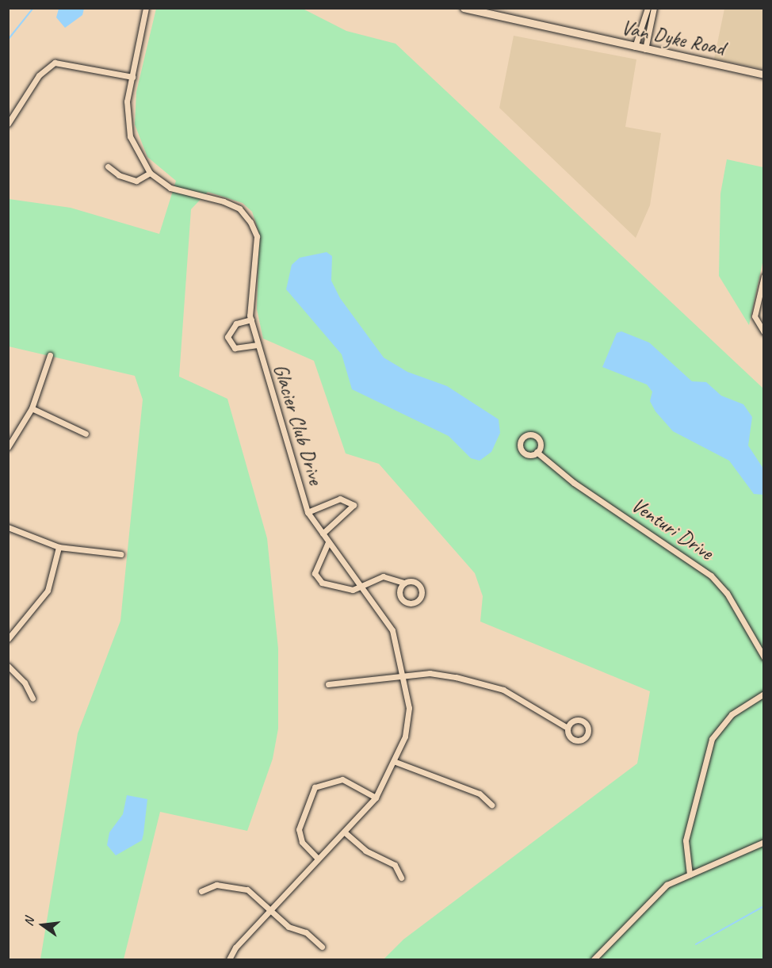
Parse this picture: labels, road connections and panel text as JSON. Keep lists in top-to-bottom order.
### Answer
{
  "streets": {
    "street": ["Van Dyke Road", "Glacier Club Drive", "Venturi Drive"]
  },
  "north": "left"
}
